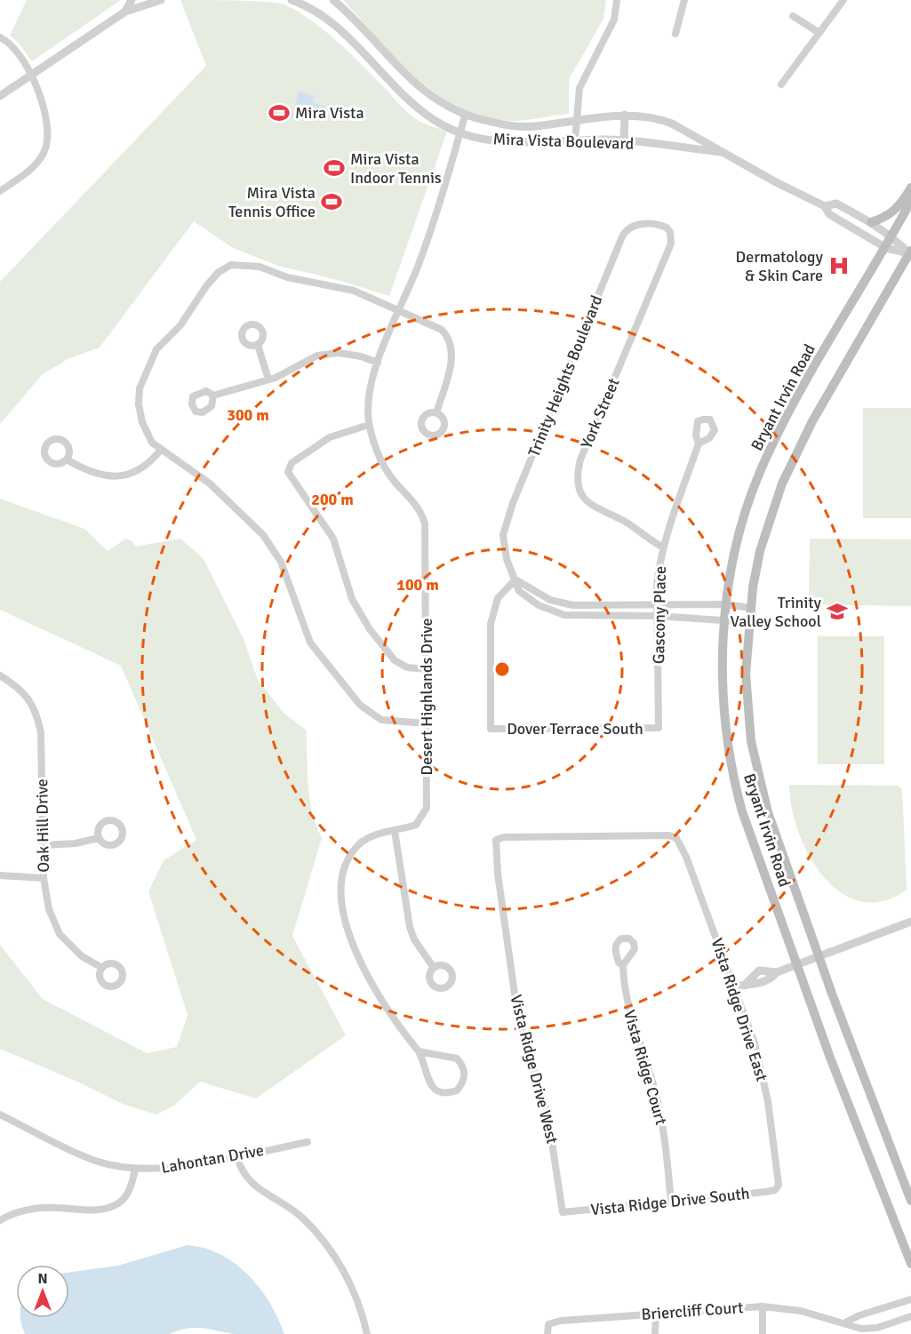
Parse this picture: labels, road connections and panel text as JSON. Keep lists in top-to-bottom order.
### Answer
{
  "streets": {
    "main road": ["Bryant Irvin Road"],
    "street": [
      "Mira Vista Boulevard",
      "Trinity Heights Boulevard",
      "York Street",
      "Gascony Place",
      "Desert Highlands Drive",
      "Dover Terrace South",
      "Oak Hill Drive",
      "Vista Ridge Drive East",
      "Vista Ridge Court",
      "Vista Ridge Drive West",
      "Lahontan Drive",
      "Vista Ridge Drive South",
      "Briercliff Court"
    ]
  },
  "crossings": [
    ["Mira Vista Boulevard", "Bryant Irvin Road"],
    ["Mira Vista Boulevard", "Desert Highlands Drive"],
    ["Trinity Heights Boulevard", "Bryant Irvin Road"],
    ["Trinity Heights Boulevard", "York Street"],
    ["Trinity Heights Boulevard", "Gascony Place"],
    ["Trinity Heights Boulevard", "Dover Terrace South"],
    ["York Street", "Gascony Place"],
    ["Gascony Place", "Dover Terrace South"],
    ["Vista Ridge Drive East", "Vista Ridge Drive West"],
    ["Vista Ridge Drive East", "Vista Ridge Drive South"],
    ["Vista Ridge Court", "Vista Ridge Drive South"],
    ["Vista Ridge Drive West", "Vista Ridge Drive South"]
  ],
  "places": {
    "sports": ["Mira Vista", "Mira Vista Indoor Tennis", "Mira Vista Tennis Office"],
    "hospital": ["Dermatology & Skin Care"],
    "school or university": ["Trinity Valley School"]
  },
  "north": "top",
  "rings": ["300 m", "200 m", "100 m"]
}
